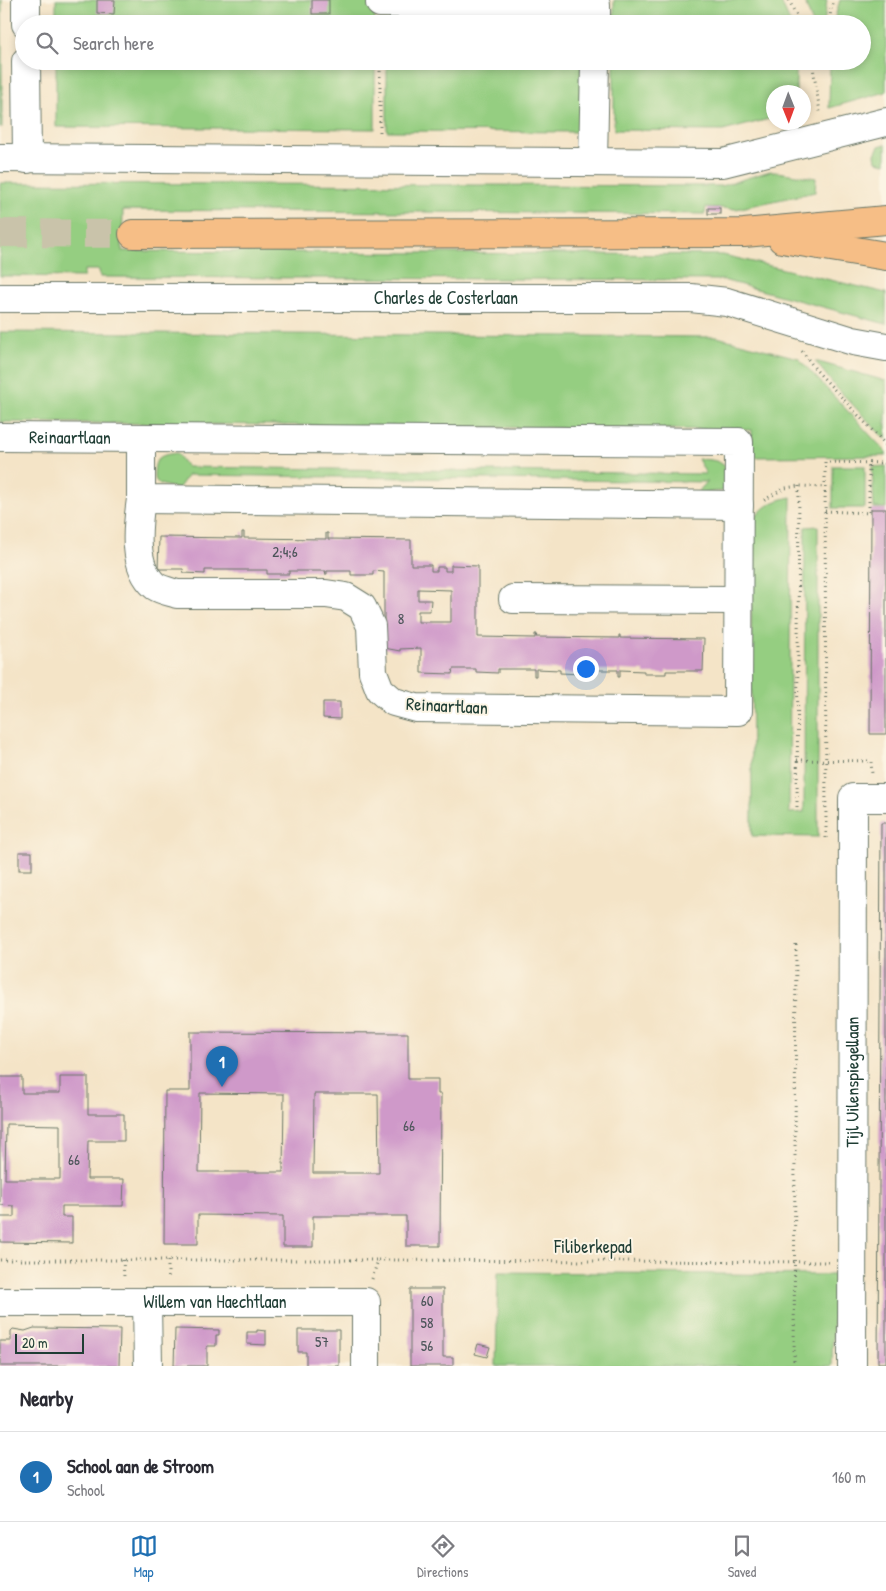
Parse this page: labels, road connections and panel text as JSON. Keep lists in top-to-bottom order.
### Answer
{
  "streets": {
    "street": [
      "Charles de Costerlaan",
      "Reinaartlaan",
      "Tijl Uilenspiegellaan",
      "Willem van Haechtlaan"
    ],
    "path": ["Filiberkepad"]
  },
  "crossings": [
    ["Tijl Uilenspiegellaan", "Filiberkepad"]
  ],
  "house_numbers": [
    "2;4;6",
    "8",
    "66",
    "66",
    "60",
    "58",
    "57",
    "56"
  ],
  "scale_bar": "20 m",
  "north": "bottom",
  "page": {
    "search": "Search here",
    "pins": "1",
    "scale": "20 m",
    "heading": "Nearby",
    "list": [
      {
        "mark": "1",
        "name": "School aan de Stroom",
        "note": "School",
        "value": "160 m"
      }
    ],
    "nav": ["Map", "Directions", "Saved"]
  }
}
